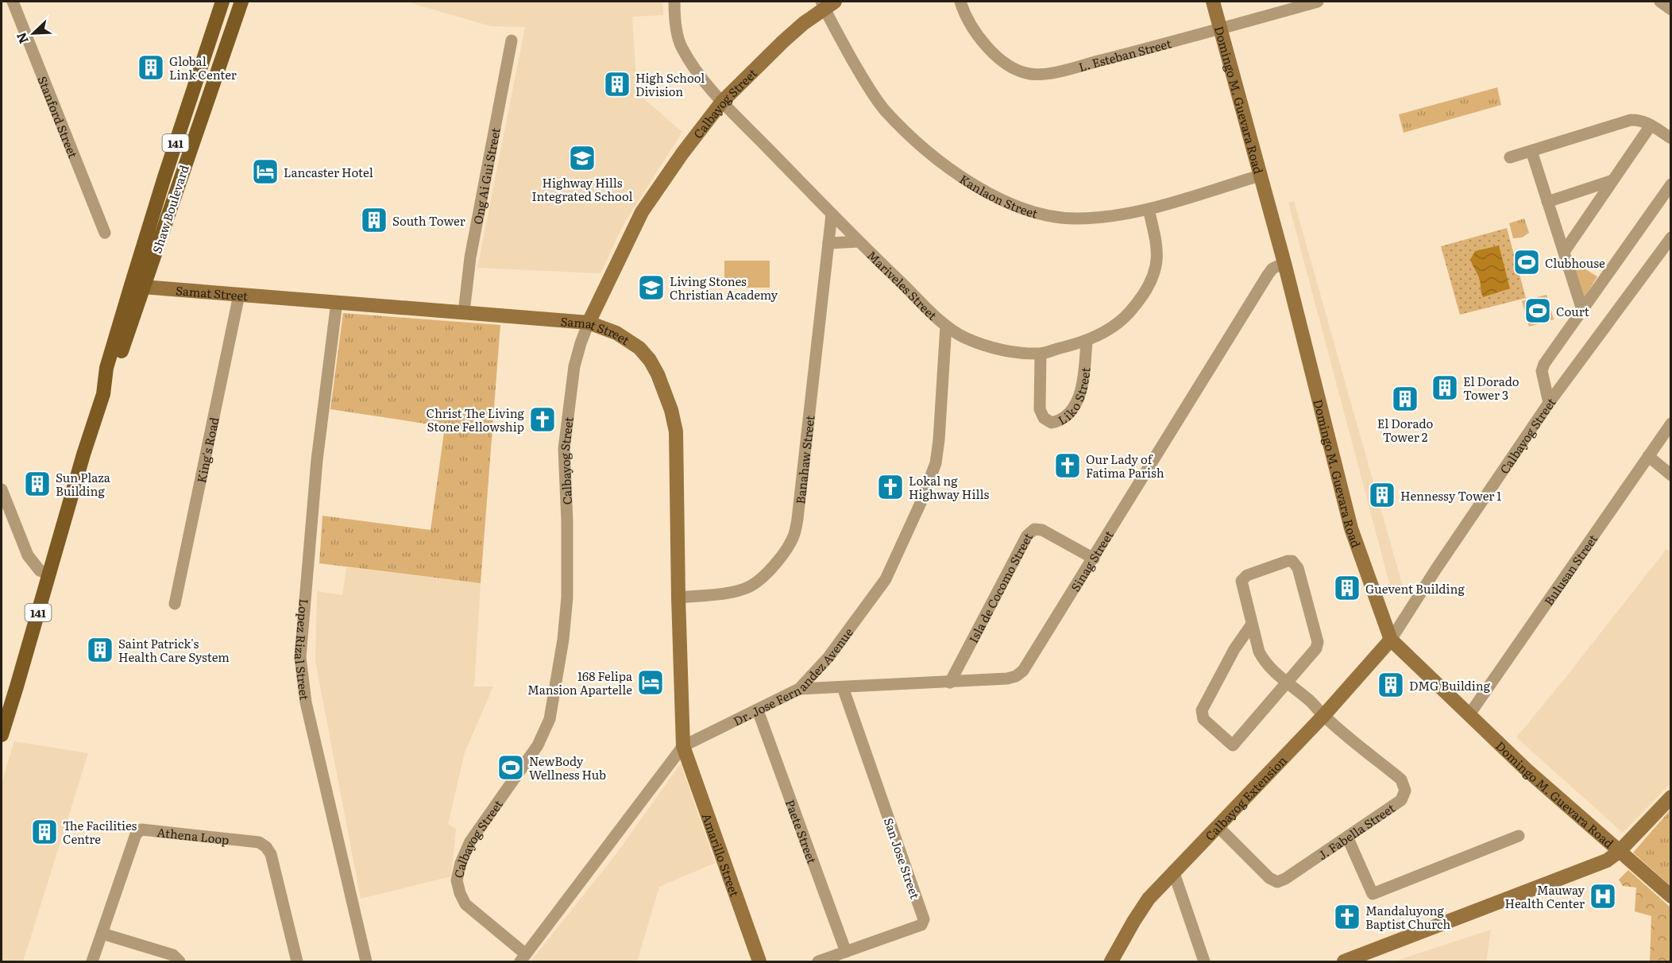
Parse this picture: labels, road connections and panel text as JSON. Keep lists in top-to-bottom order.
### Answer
{
  "streets": {
    "main road": [
      "Domingo M. Guevara Road",
      "Calbayog Street",
      "141",
      "Shaw Boulevard",
      "Samat Street",
      "Calbayog Extension",
      "Amarillo Street"
    ],
    "street": [
      "L. Esteban Street",
      "Stanford Street",
      "Ong Ai Gui Street",
      "Kanlaon Street",
      "Mariveles Street",
      "Liko Street",
      "King's Road",
      "Banahaw Street",
      "Sinag Street",
      "Bulusan Street",
      "Isla de Cocomo Street",
      "Lopez Rizal Street",
      "Dr. Jose Fernandez Avenue",
      "J. Fabella Street",
      "Paete Street",
      "Athena Loop",
      "San Jose Street"
    ]
  },
  "crossings": [
    ["L. Esteban Street", "Domingo M. Guevara Road"],
    ["Domingo M. Guevara Road", "Calbayog Street"],
    ["Domingo M. Guevara Road", "Kanlaon Street"],
    ["Domingo M. Guevara Road", "Sinag Street"],
    ["Domingo M. Guevara Road", "Bulusan Street"],
    ["Domingo M. Guevara Road", "Calbayog Extension"],
    ["Calbayog Street", "Kanlaon Street"],
    ["Calbayog Street", "Mariveles Street"],
    ["Calbayog Street", "Samat Street"],
    ["Calbayog Street", "Dr. Jose Fernandez Avenue"],
    ["Calbayog Street", "Calbayog Extension"],
    ["Ong Ai Gui Street", "Samat Street"],
    ["Kanlaon Street", "Mariveles Street"],
    ["Shaw Boulevard", "Samat Street"],
    ["Mariveles Street", "Liko Street"],
    ["Mariveles Street", "Banahaw Street"],
    ["Mariveles Street", "Dr. Jose Fernandez Avenue"],
    ["Samat Street", "King's Road"],
    ["Samat Street", "Banahaw Street"],
    ["Samat Street", "Lopez Rizal Street"],
    ["Samat Street", "Dr. Jose Fernandez Avenue"],
    ["Samat Street", "Amarillo Street"],
    ["Sinag Street", "Isla de Cocomo Street"],
    ["Sinag Street", "Dr. Jose Fernandez Avenue"],
    ["Sinag Street", "San Jose Street"],
    ["Dr. Jose Fernandez Avenue", "Paete Street"],
    ["Dr. Jose Fernandez Avenue", "Amarillo Street"],
    ["Calbayog Extension", "J. Fabella Street"],
    ["Paete Street", "San Jose Street"]
  ],
  "places": {
    "building": [
      "Global Link Center",
      "High School Division",
      "South Tower",
      "El Dorado Tower 3",
      "El Dorado Tower 2",
      "Sun Plaza Building",
      "Hennessy Tower 1",
      "Guevent Building",
      "Saint Patrick's Health Care System",
      "DMG Building",
      "The Facilities Centre"
    ],
    "school or university": ["Highway Hills Integrated School", "Living Stones Christian Academy"],
    "hotel": ["Lancaster Hotel", "168 Felipa Mansion Apartelle"],
    "sports": ["Clubhouse", "Court", "NewBody Wellness Hub"],
    "church": [
      "Christ The Living Stone Fellowship",
      "Our Lady of Fatima Parish",
      "Lokal ng Highway Hills",
      "Mandaluyong Baptist Church"
    ],
    "hospital": ["Mauway Health Center"]
  },
  "north": "bottom left"
}
